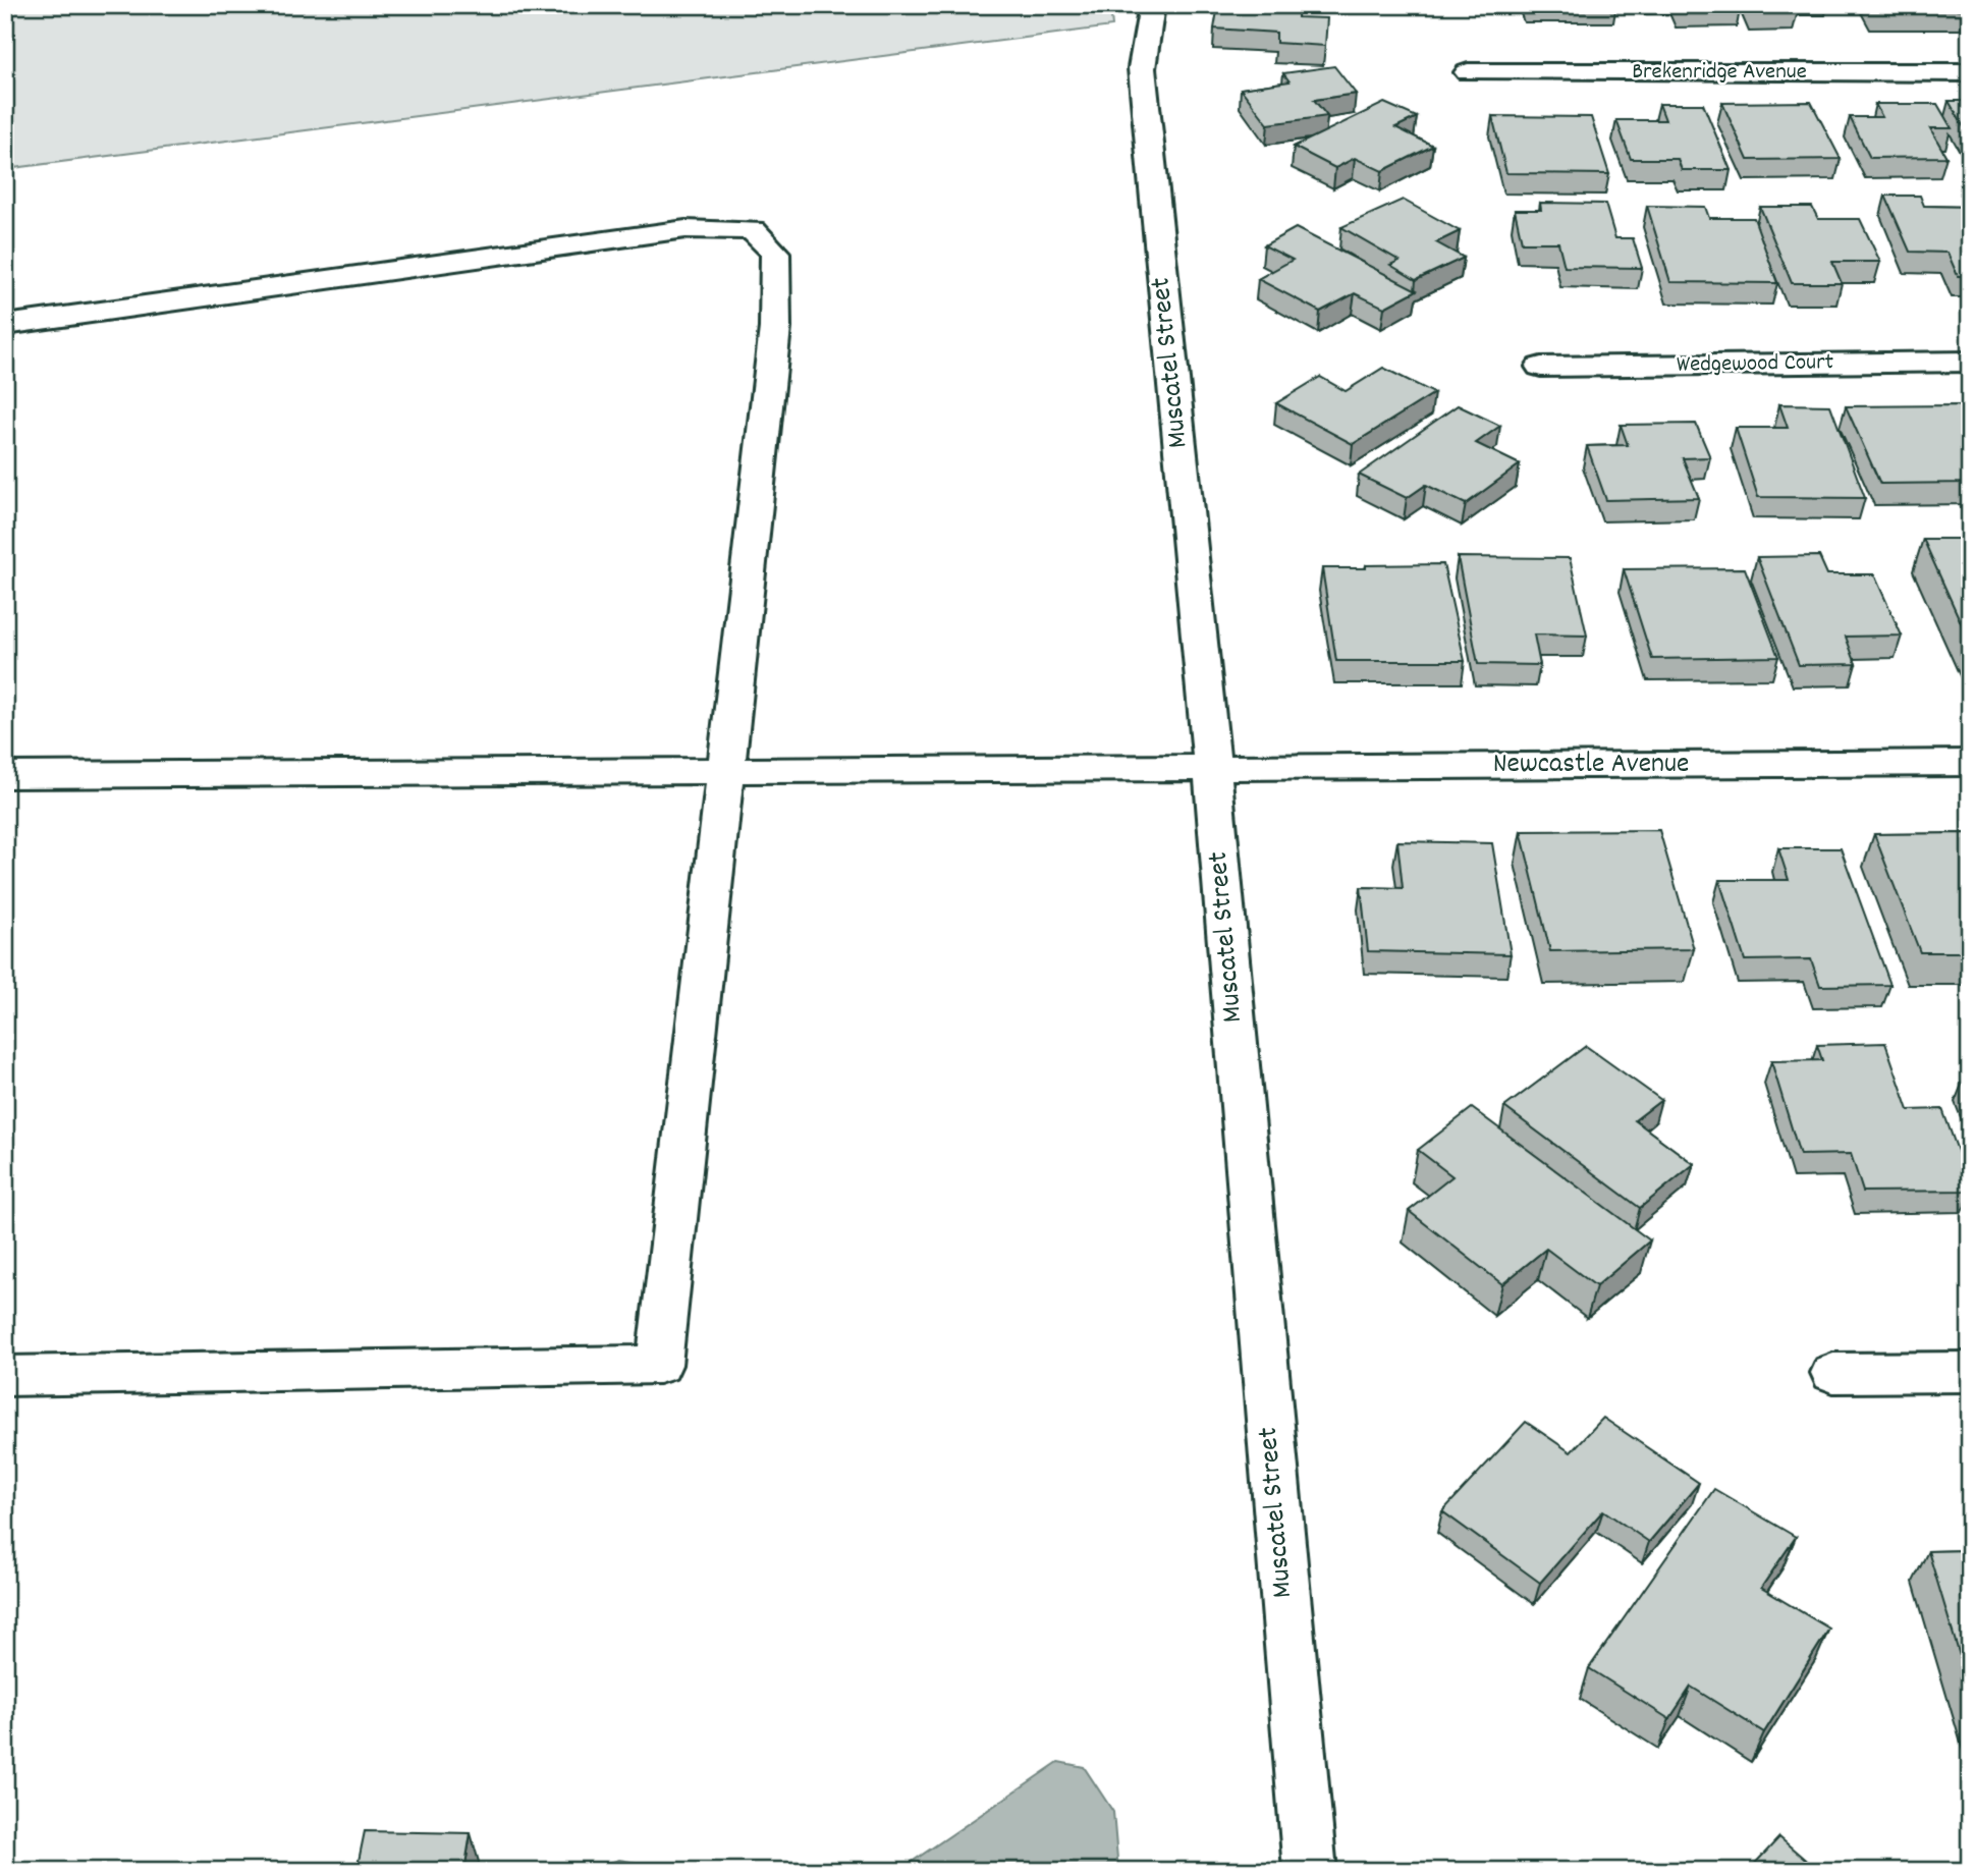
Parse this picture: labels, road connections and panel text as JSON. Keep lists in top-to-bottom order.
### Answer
{
  "streets": {
    "street": [
      "Brekenridge Avenue",
      "Muscatel Street",
      "Wedgewood Court",
      "Newcastle Avenue"
    ]
  },
  "crossings": [
    ["Muscatel Street", "Newcastle Avenue"]
  ]
}
